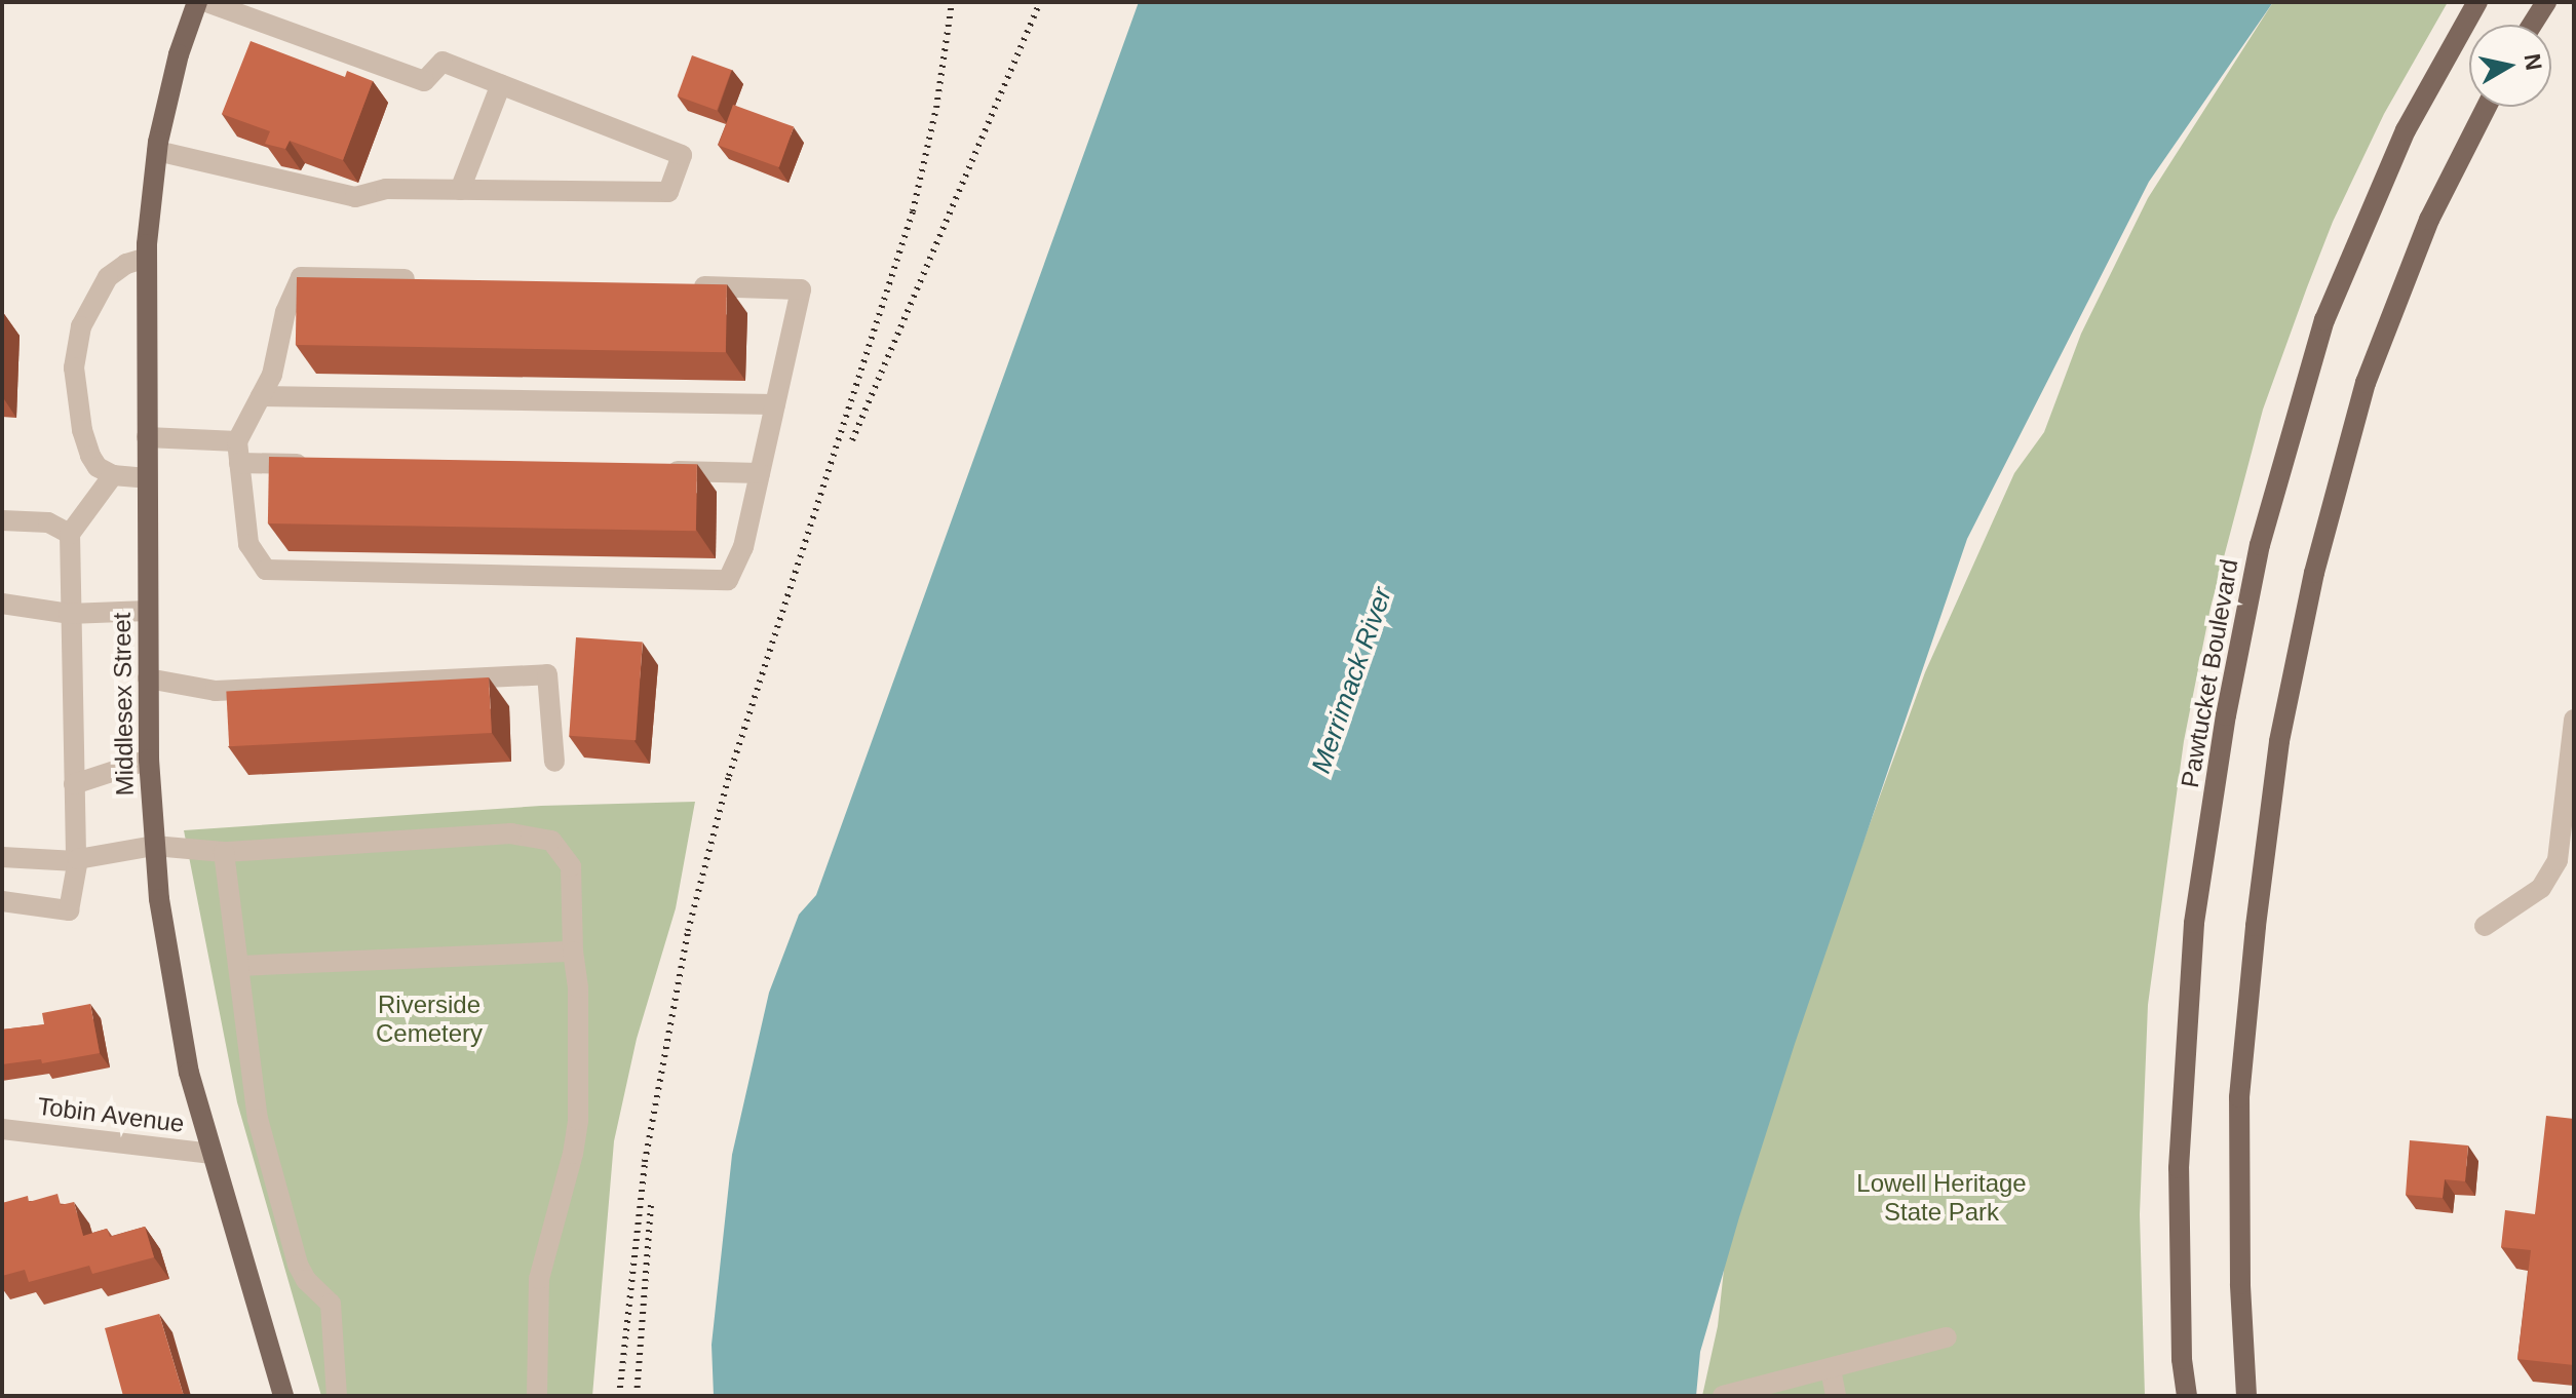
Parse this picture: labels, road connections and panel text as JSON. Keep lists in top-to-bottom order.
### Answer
{
  "streets": {
    "main road": ["Pawtucket Boulevard", "Middlesex Street"],
    "street": ["Tobin Avenue"]
  },
  "crossings": [
    ["Middlesex Street", "Tobin Avenue"]
  ],
  "water": ["Merrimack River"],
  "parks": ["Riverside Cemetery", "Lowell Heritage State Park"],
  "north": "right"
}
